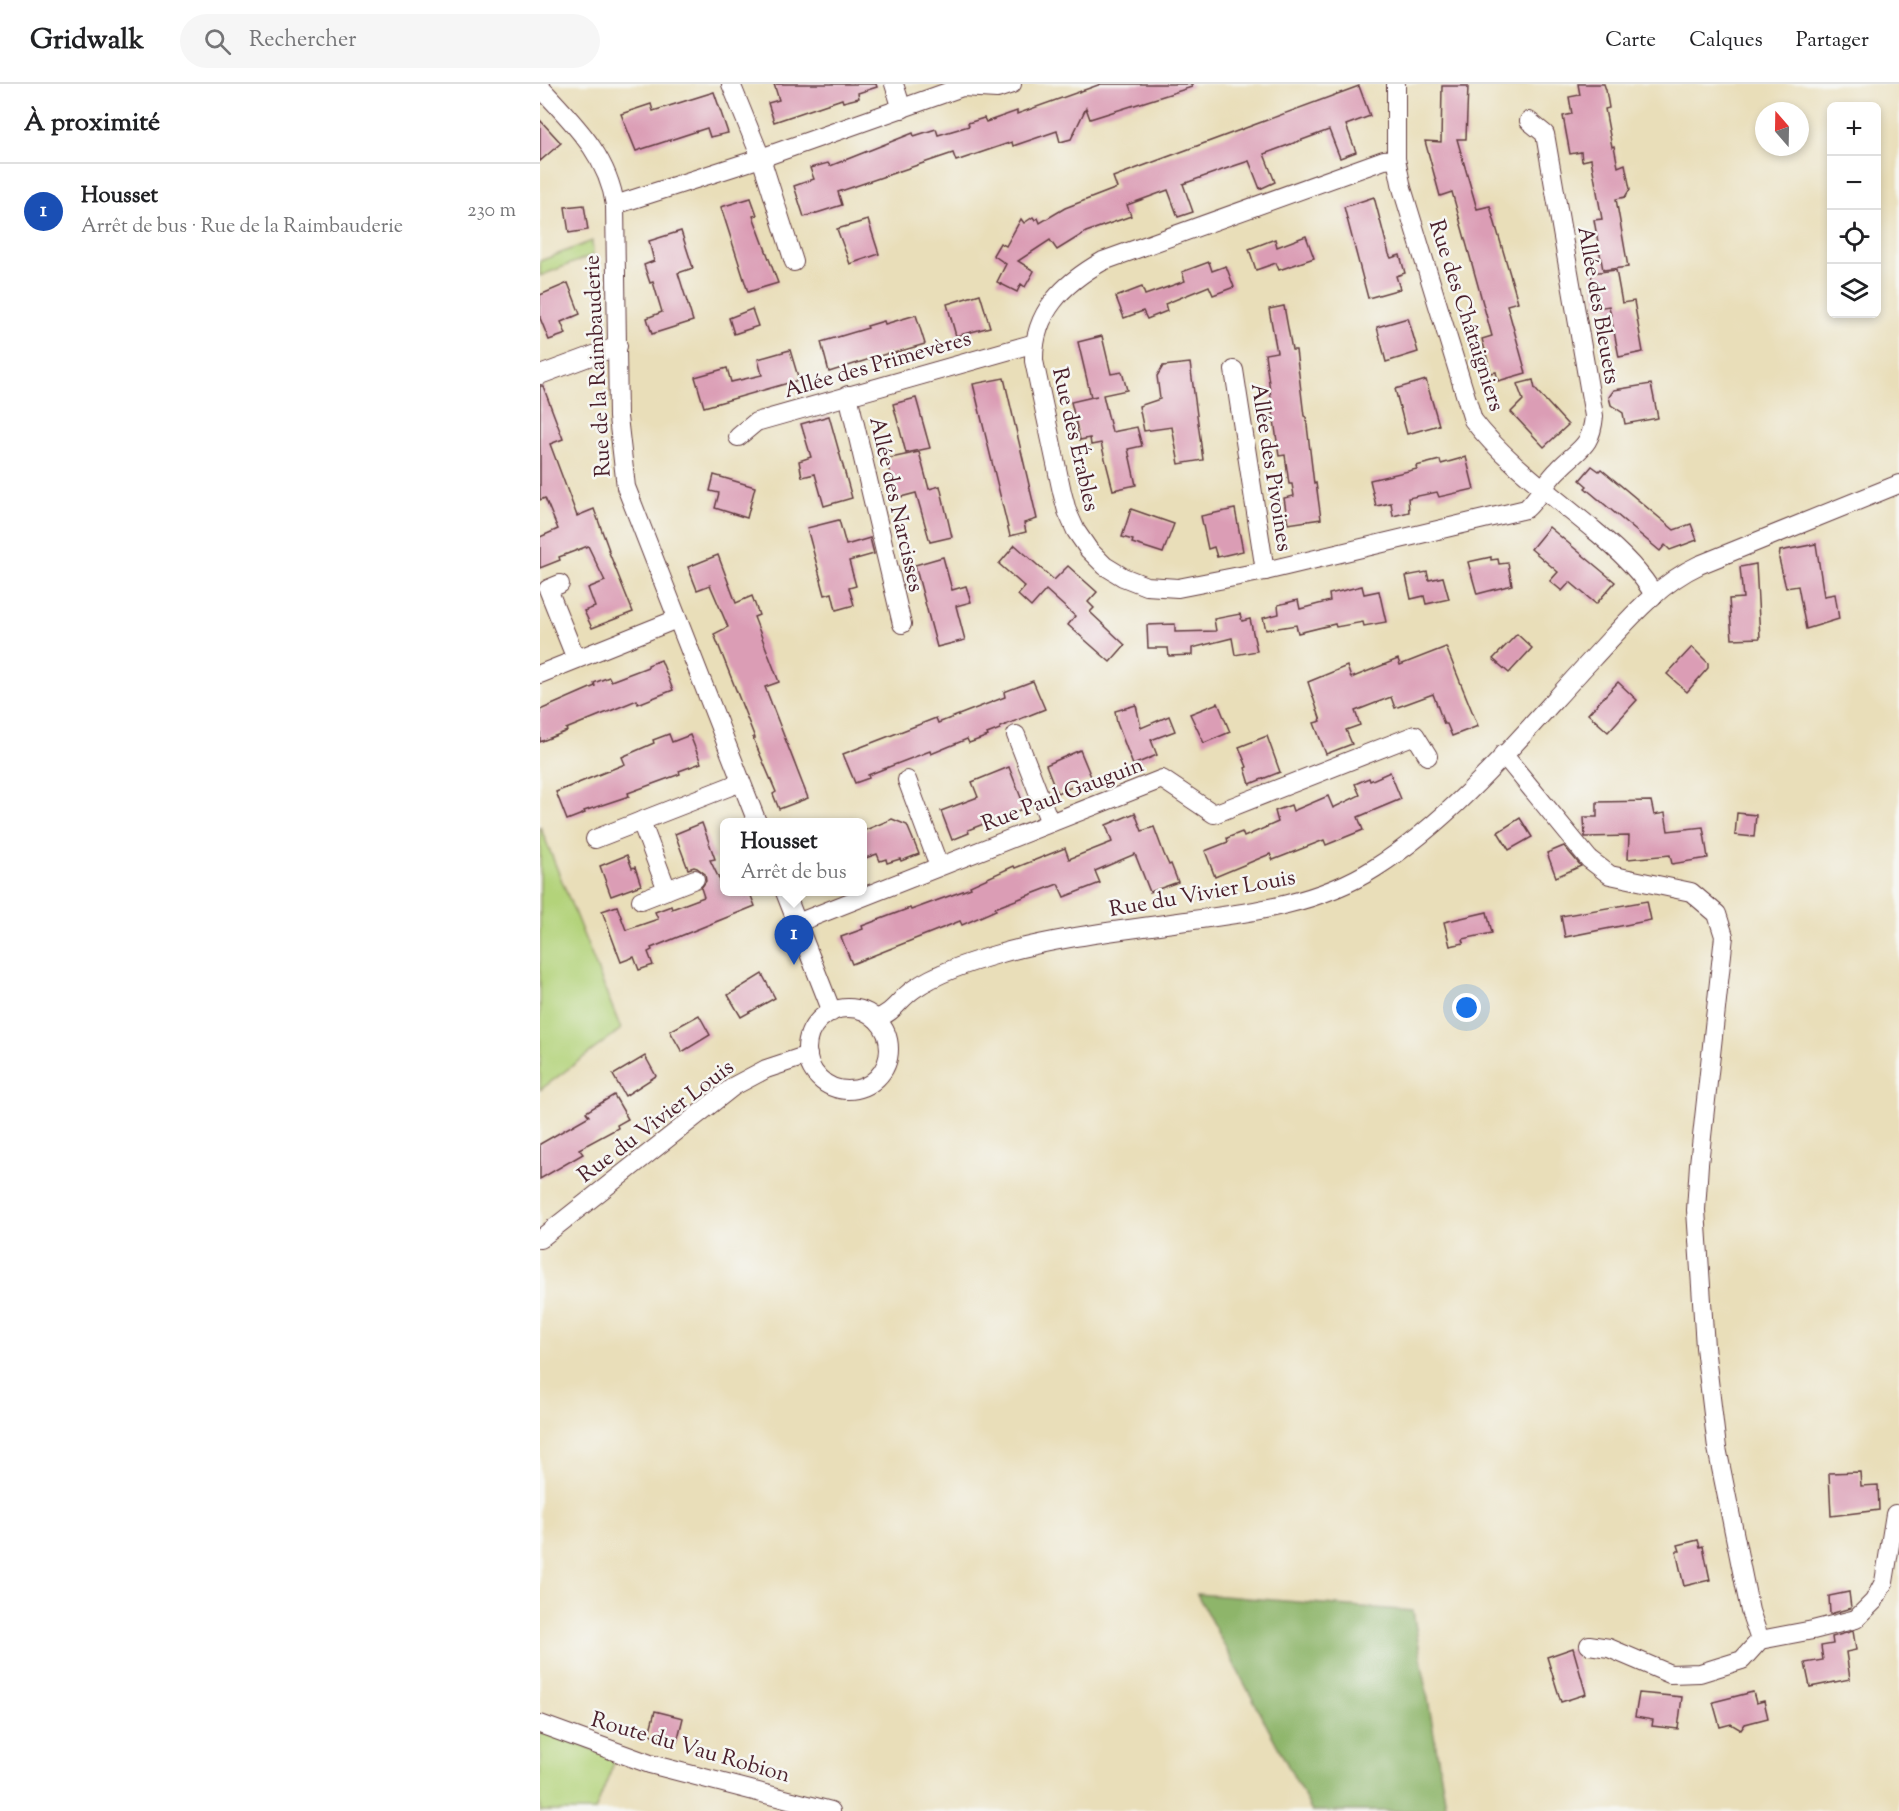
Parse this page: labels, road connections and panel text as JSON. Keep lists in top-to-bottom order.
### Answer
{
  "streets": {
    "street": [
      "Allée des Bleuets",
      "Rue des Châtaigniers",
      "Allée des Primevères",
      "Rue de la Raimbauderie",
      "Rue des Érables",
      "Allée des Pivoines",
      "Allée des Narcisses",
      "Rue Paul Gauguin",
      "Rue du Vivier Louis",
      "Route du Vau Robion"
    ]
  },
  "crossings": [
    ["Allée des Bleuets", "Rue des Châtaigniers"],
    ["Allée des Bleuets", "Rue des Érables"],
    ["Rue des Châtaigniers", "Rue des Érables"],
    ["Rue des Châtaigniers", "Rue du Vivier Louis"],
    ["Allée des Primevères", "Rue des Érables"],
    ["Allée des Primevères", "Allée des Narcisses"],
    ["Rue des Érables", "Allée des Pivoines"]
  ],
  "north": "top",
  "page": {
    "header": "Gridwalk",
    "search": "Rechercher",
    "nav": ["Carte", "Calques", "Partager"],
    "heading": "À proximité",
    "map_buttons": ["+", "−"],
    "list": [
      {
        "mark": "1",
        "name": "Housset",
        "note": "Arrêt de bus · Rue de la Raimbauderie",
        "value": "230 m"
      }
    ],
    "popup": ["Housset", "Arrêt de bus"],
    "pins": "1"
  }
}
